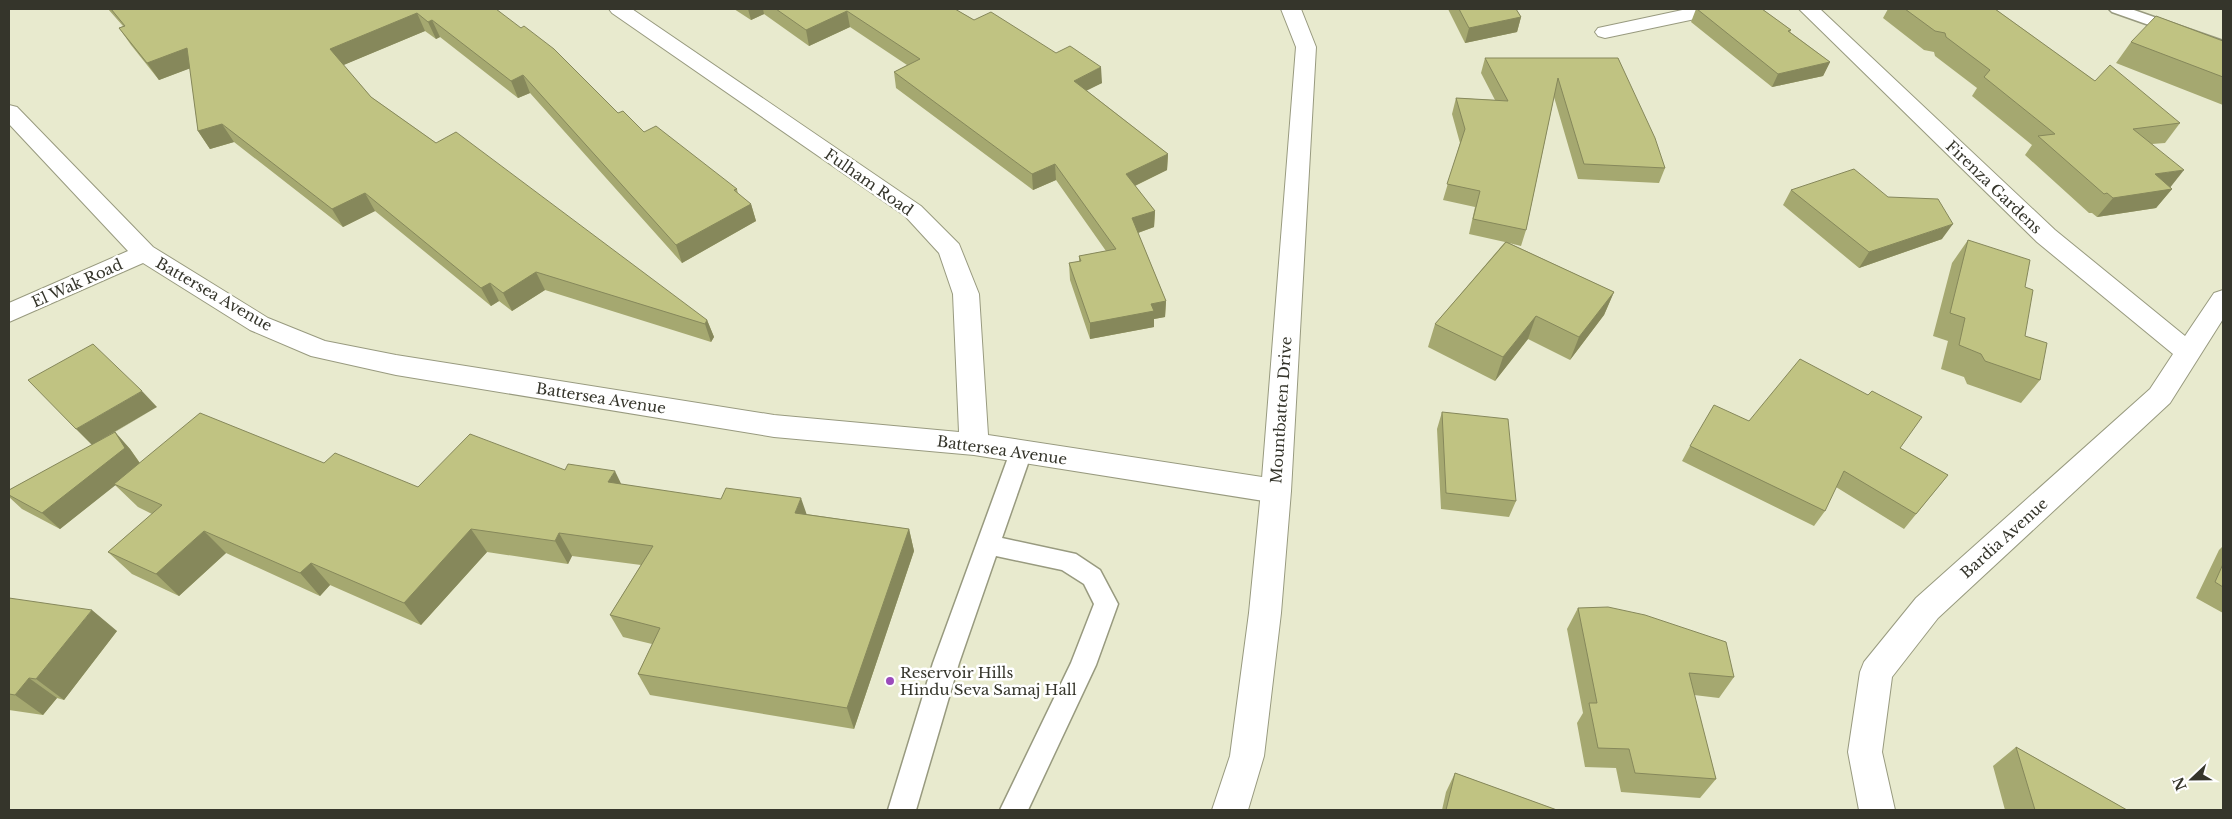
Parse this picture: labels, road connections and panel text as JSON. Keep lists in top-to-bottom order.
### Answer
{
  "streets": {
    "street": [
      "Fulham Road",
      "Firenza Gardens",
      "El Wak Road",
      "Battersea Avenue",
      "Mountbatten Drive",
      "Bardia Avenue"
    ]
  },
  "crossings": [
    ["Fulham Road", "Battersea Avenue"],
    ["Firenza Gardens", "Bardia Avenue"],
    ["El Wak Road", "Battersea Avenue"],
    ["Battersea Avenue", "Mountbatten Drive"]
  ],
  "places": ["Reservoir Hills Hindu Seva Samaj Hall"],
  "north": "left"
}
